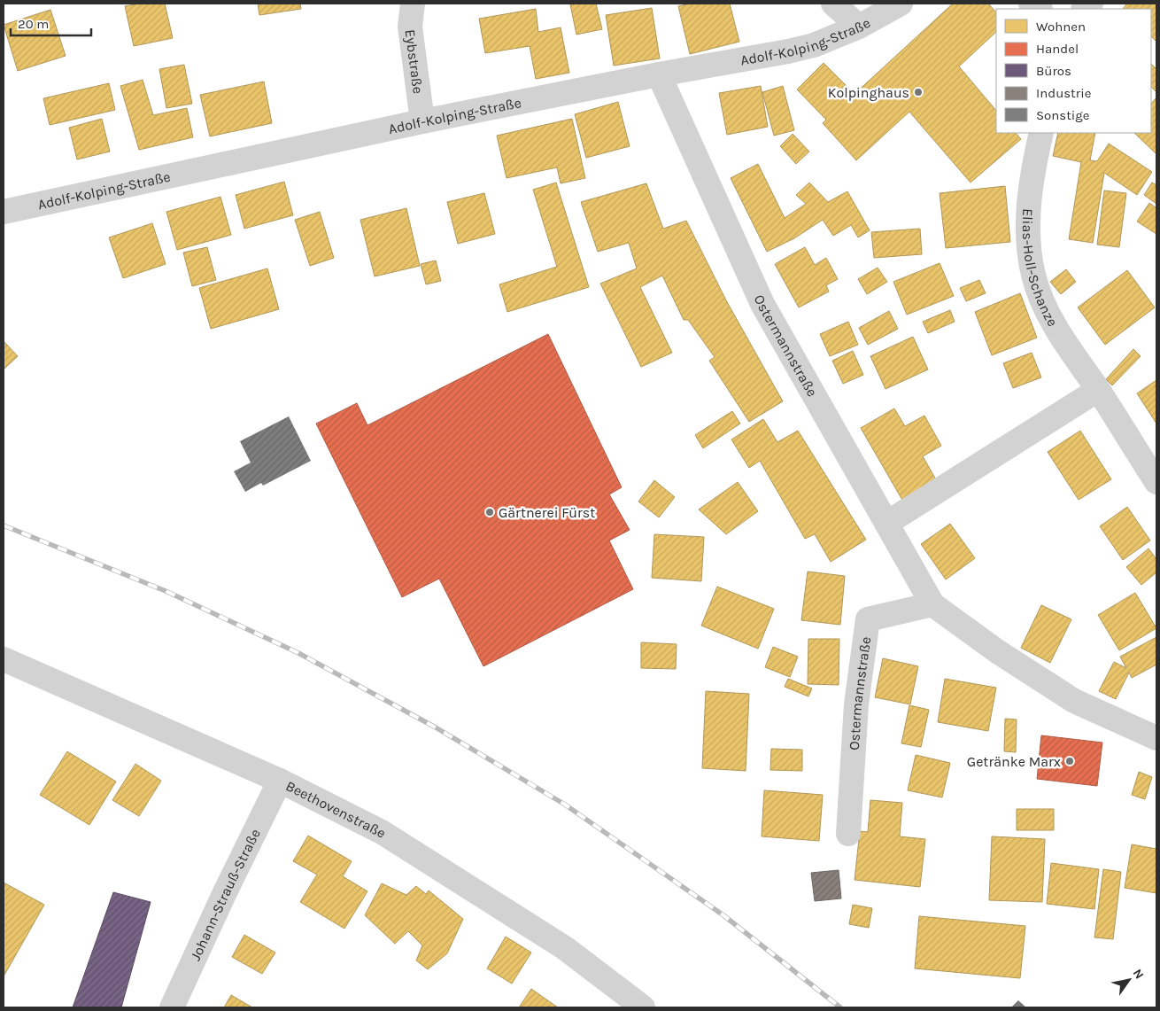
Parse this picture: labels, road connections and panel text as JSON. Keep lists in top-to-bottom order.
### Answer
{
  "streets": {
    "street": [
      "Adolf-Kolping-Straße",
      "Eybstraße",
      "Elias-Holl-Schanze",
      "Ostermannstraße",
      "Beethovenstraße",
      "Johann-Strauß-Straße"
    ]
  },
  "crossings": [
    ["Adolf-Kolping-Straße", "Eybstraße"],
    ["Adolf-Kolping-Straße", "Ostermannstraße"],
    ["Beethovenstraße", "Johann-Strauß-Straße"]
  ],
  "places": ["Kolpinghaus", "Gärtnerei Fürst", "Getränke Marx"],
  "legend": [
    "Wohnen",
    "Handel",
    "Büros",
    "Industrie",
    "Sonstige"
  ],
  "scale_bar": "20 m",
  "north": "top right"
}
